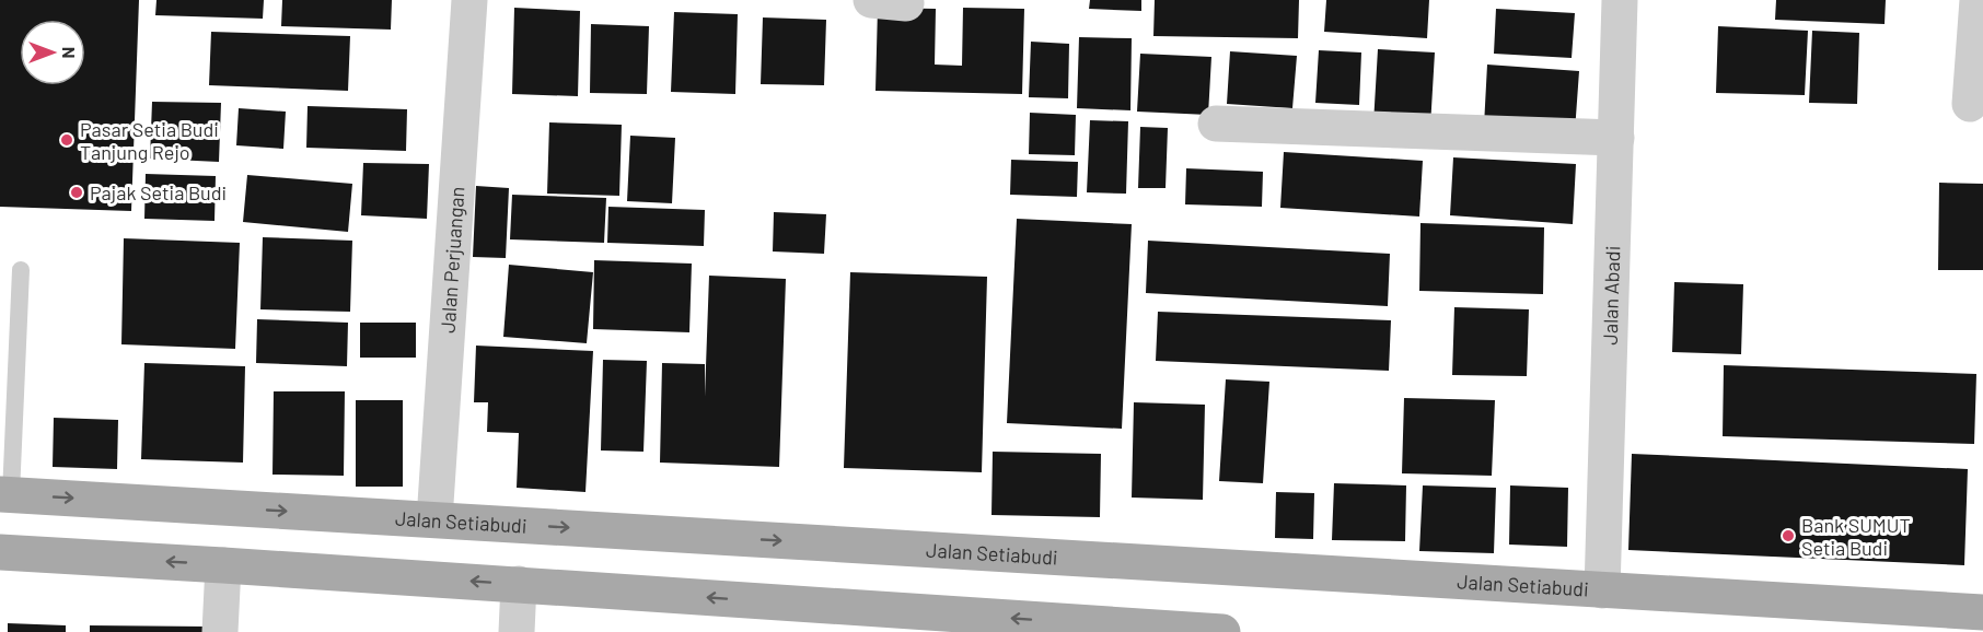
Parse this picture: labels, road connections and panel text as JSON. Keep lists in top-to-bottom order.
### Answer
{
  "streets": {
    "main road": ["Jalan Setiabudi"],
    "street": ["Jalan Perjuangan", "Jalan Abadi"]
  },
  "crossings": [
    ["Jalan Perjuangan", "Jalan Setiabudi"],
    ["Jalan Abadi", "Jalan Setiabudi"]
  ],
  "places": ["Pasar Setia Budi Tanjung Rejo", "Pajak Setia Budi", "Bank SUMUT Setia Budi"],
  "north": "right"
}
